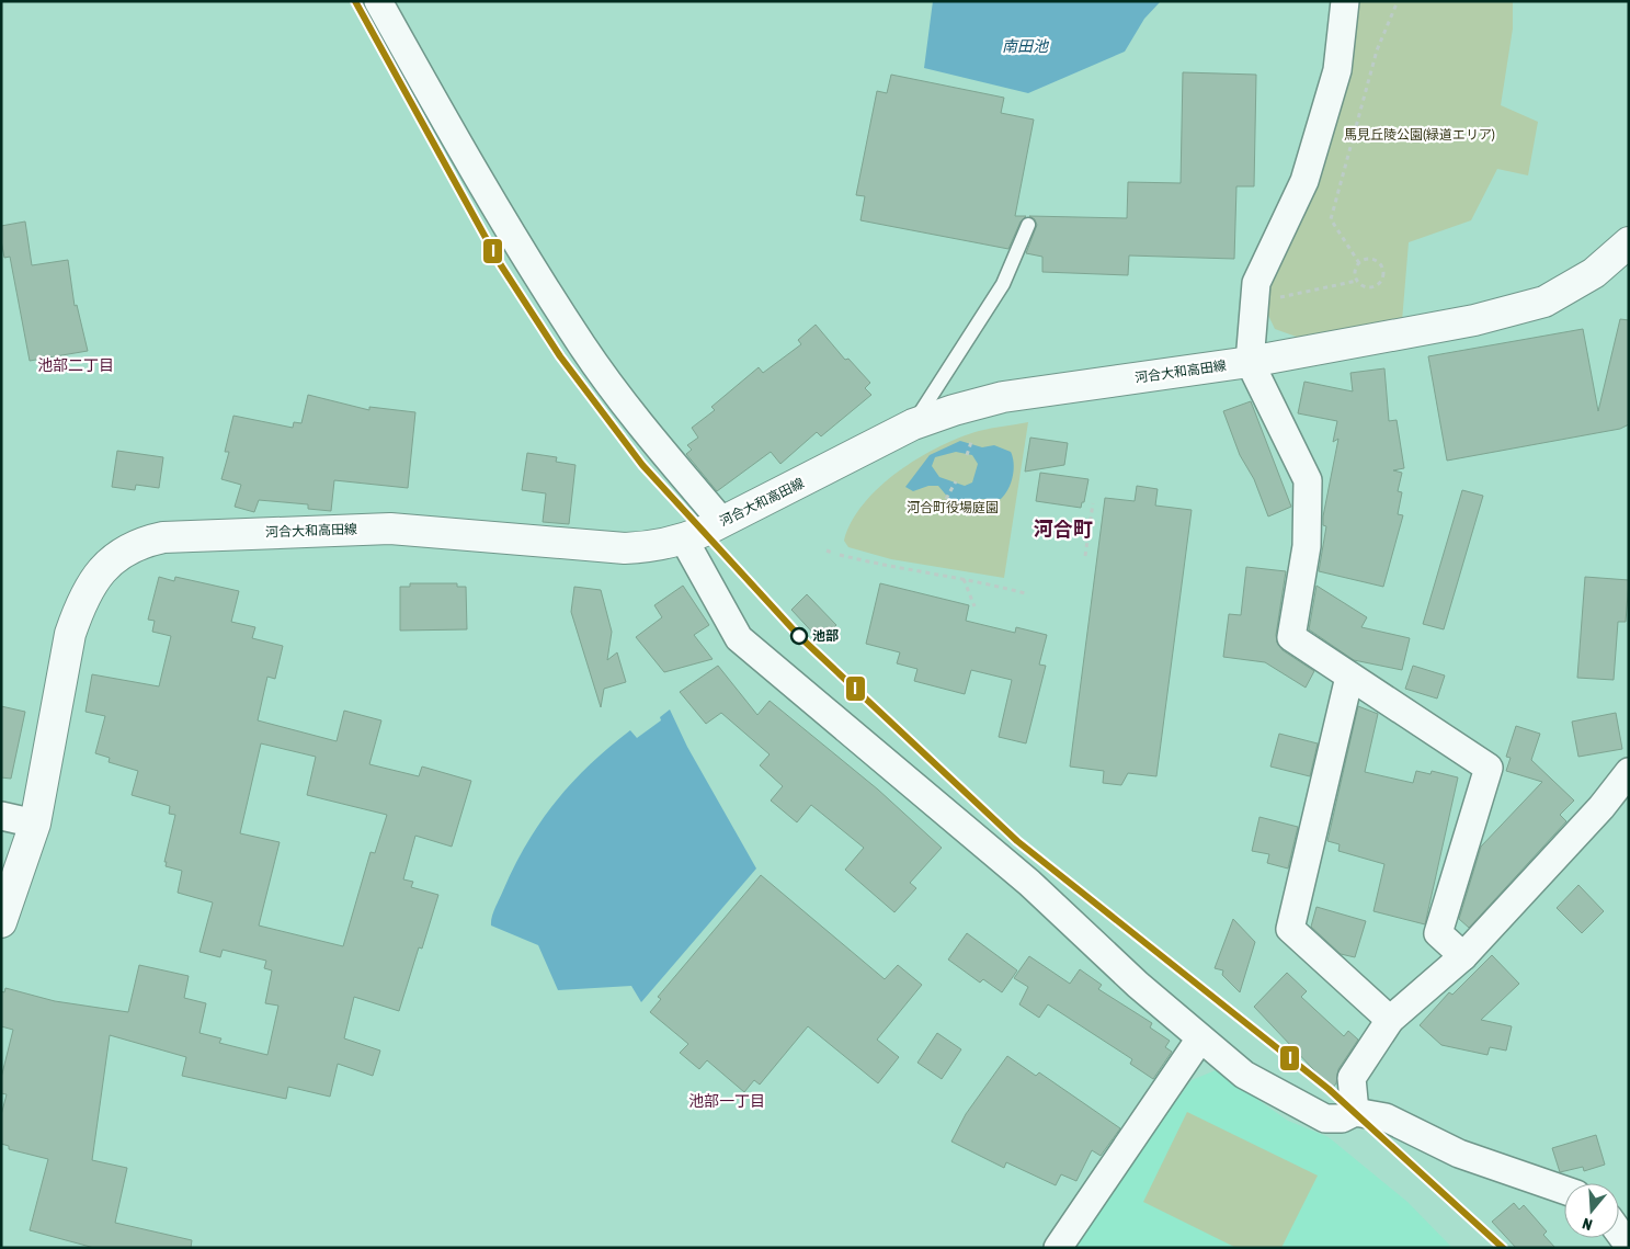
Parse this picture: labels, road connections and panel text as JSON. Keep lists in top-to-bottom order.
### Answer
{
  "streets": {
    "main road": ["河合大和高田線"]
  },
  "districts": ["池部二丁目", "河合町", "池部一丁目"],
  "water": ["南田池"],
  "parks": ["馬見丘陵公園(緑道エリア)", "河合町役場庭園"],
  "places": ["池部"],
  "lines": ["transit line I"],
  "north": "bottom"
}
